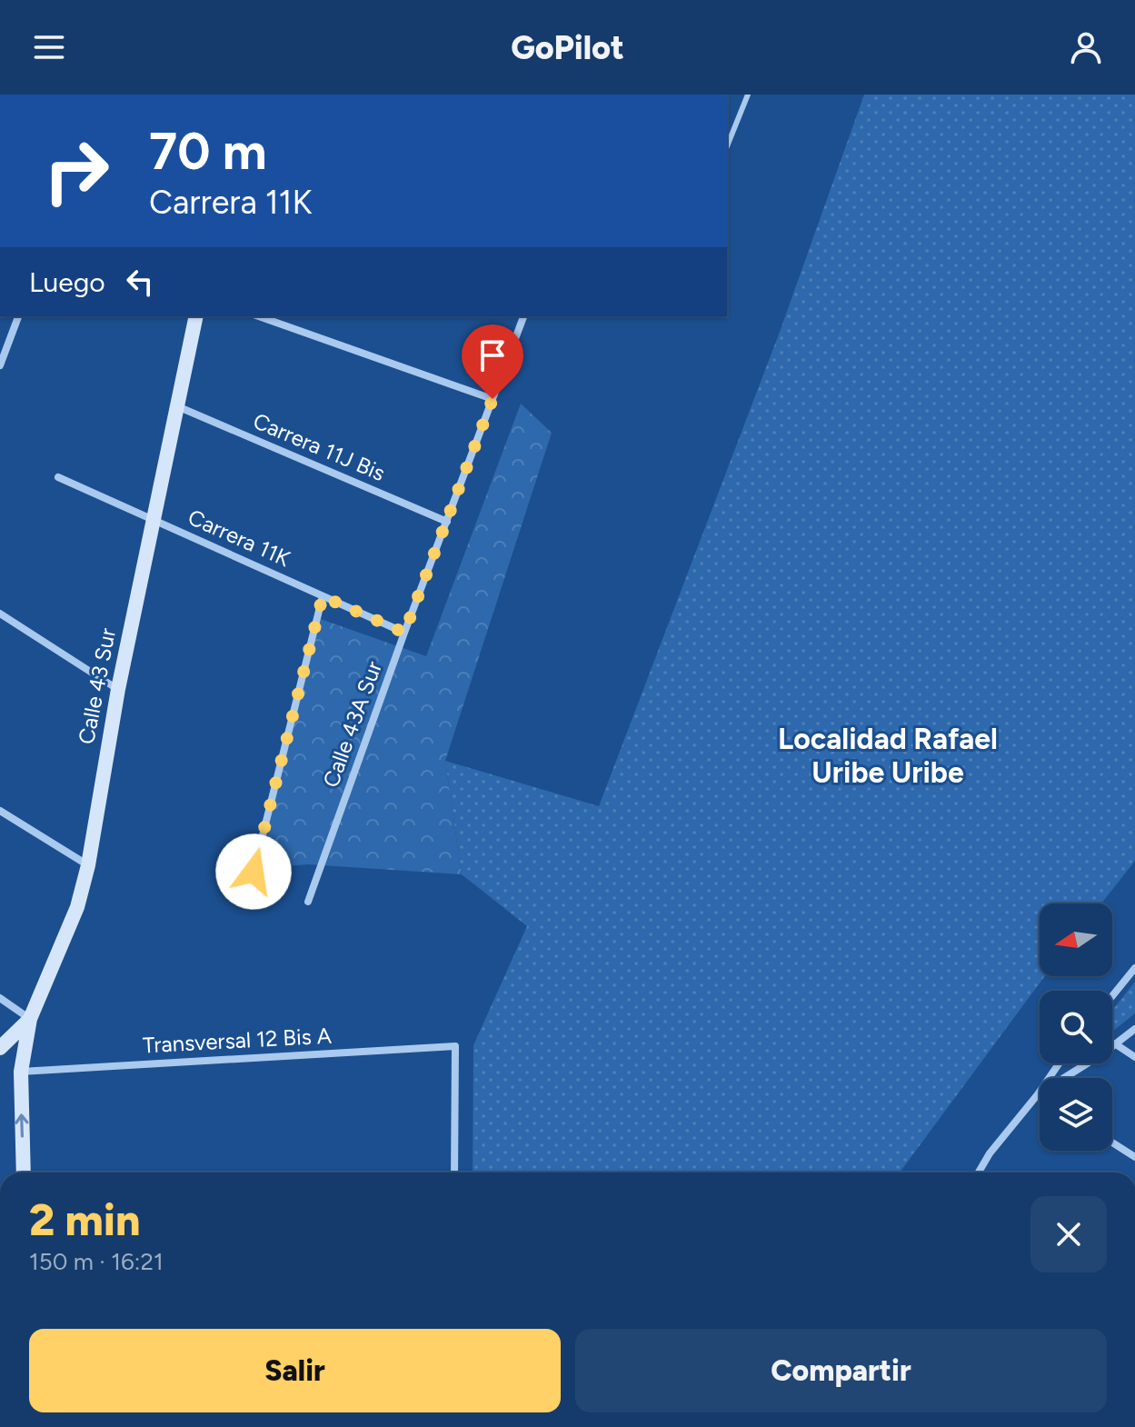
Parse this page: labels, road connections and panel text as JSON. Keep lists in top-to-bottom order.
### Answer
{
  "streets": {
    "street": [
      "Carrera 11J Bis",
      "Carrera 11K",
      "Calle 43 Sur",
      "Calle 43A Sur",
      "Transversal 12 Bis A"
    ]
  },
  "crossings": [
    ["Carrera 11J Bis", "Calle 43 Sur"],
    ["Carrera 11J Bis", "Calle 43A Sur"],
    ["Carrera 11K", "Calle 43 Sur"],
    ["Carrera 11K", "Calle 43A Sur"]
  ],
  "districts": ["Localidad Rafael Uribe Uribe"],
  "north": "left",
  "page": {
    "header": "GoPilot",
    "turn": ["70 m", "Carrera 11K"],
    "then": "Luego",
    "heading": ["2 min", "150 m · 16:21"],
    "buttons": ["Salir", "Compartir"]
  }
}
